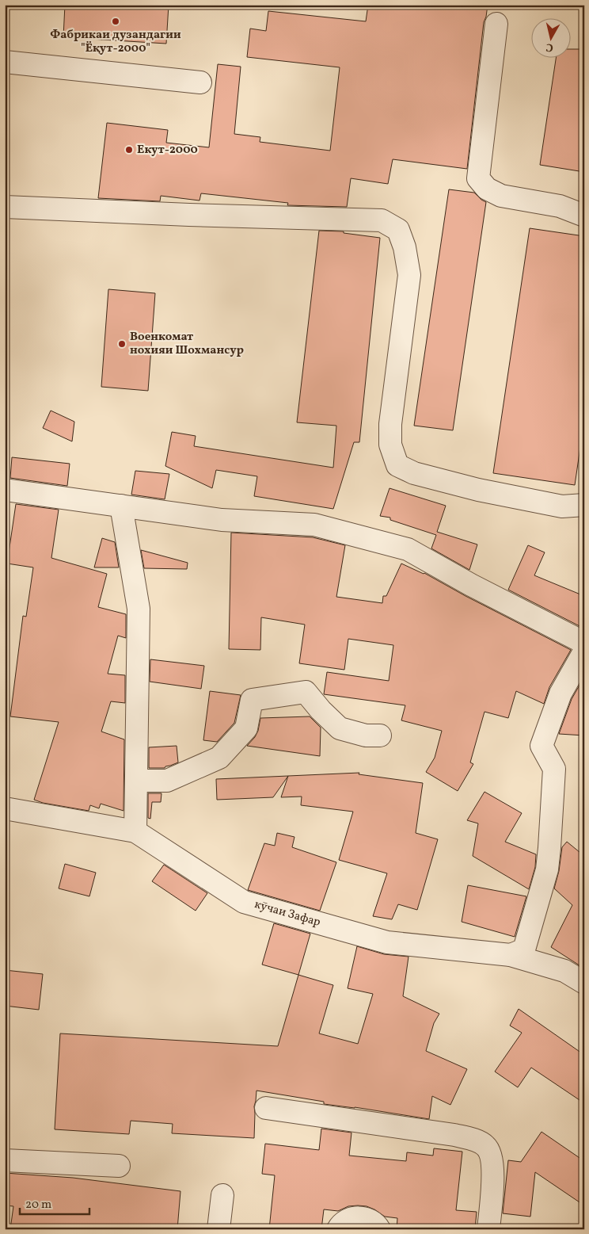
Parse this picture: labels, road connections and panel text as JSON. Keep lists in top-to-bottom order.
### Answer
{
  "streets": {
    "street": ["кӯчаи Зафар"]
  },
  "places": ["Фабрикаи дузандагии \"Ёқут-2000\"", "Екут-2000", "Военкомат нохияи Шохмансур"],
  "scale_bar": "20 m",
  "north": "bottom"
}
